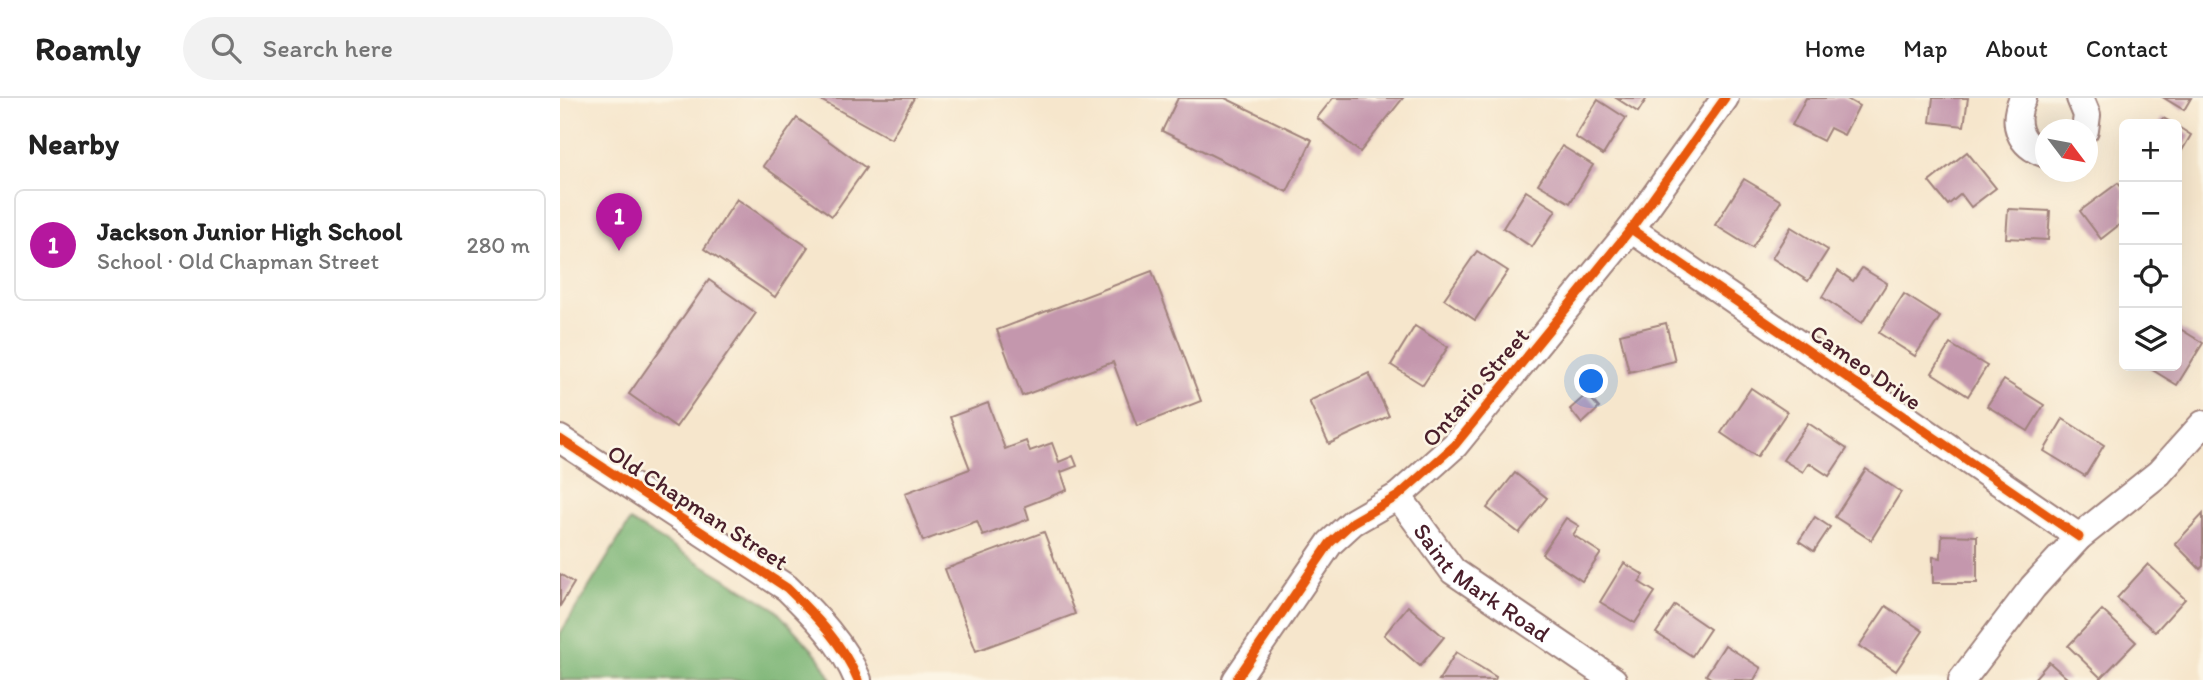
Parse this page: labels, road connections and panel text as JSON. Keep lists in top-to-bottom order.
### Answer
{
  "streets": {
    "street": [
      "Cameo Drive",
      "Ontario Street",
      "Old Chapman Street",
      "Saint Mark Road"
    ]
  },
  "crossings": [
    ["Cameo Drive", "Ontario Street"],
    ["Ontario Street", "Saint Mark Road"]
  ],
  "north": "bottom right",
  "page": {
    "header": "Roamly",
    "search": "Search here",
    "nav": [
      "Home",
      "Map",
      "About",
      "Contact"
    ],
    "heading": "Nearby",
    "map_buttons": ["+", "−"],
    "list": [
      {
        "mark": "1",
        "name": "Jackson Junior High School",
        "note": "School · Old Chapman Street",
        "value": "280 m"
      }
    ],
    "pins": "1"
  }
}
